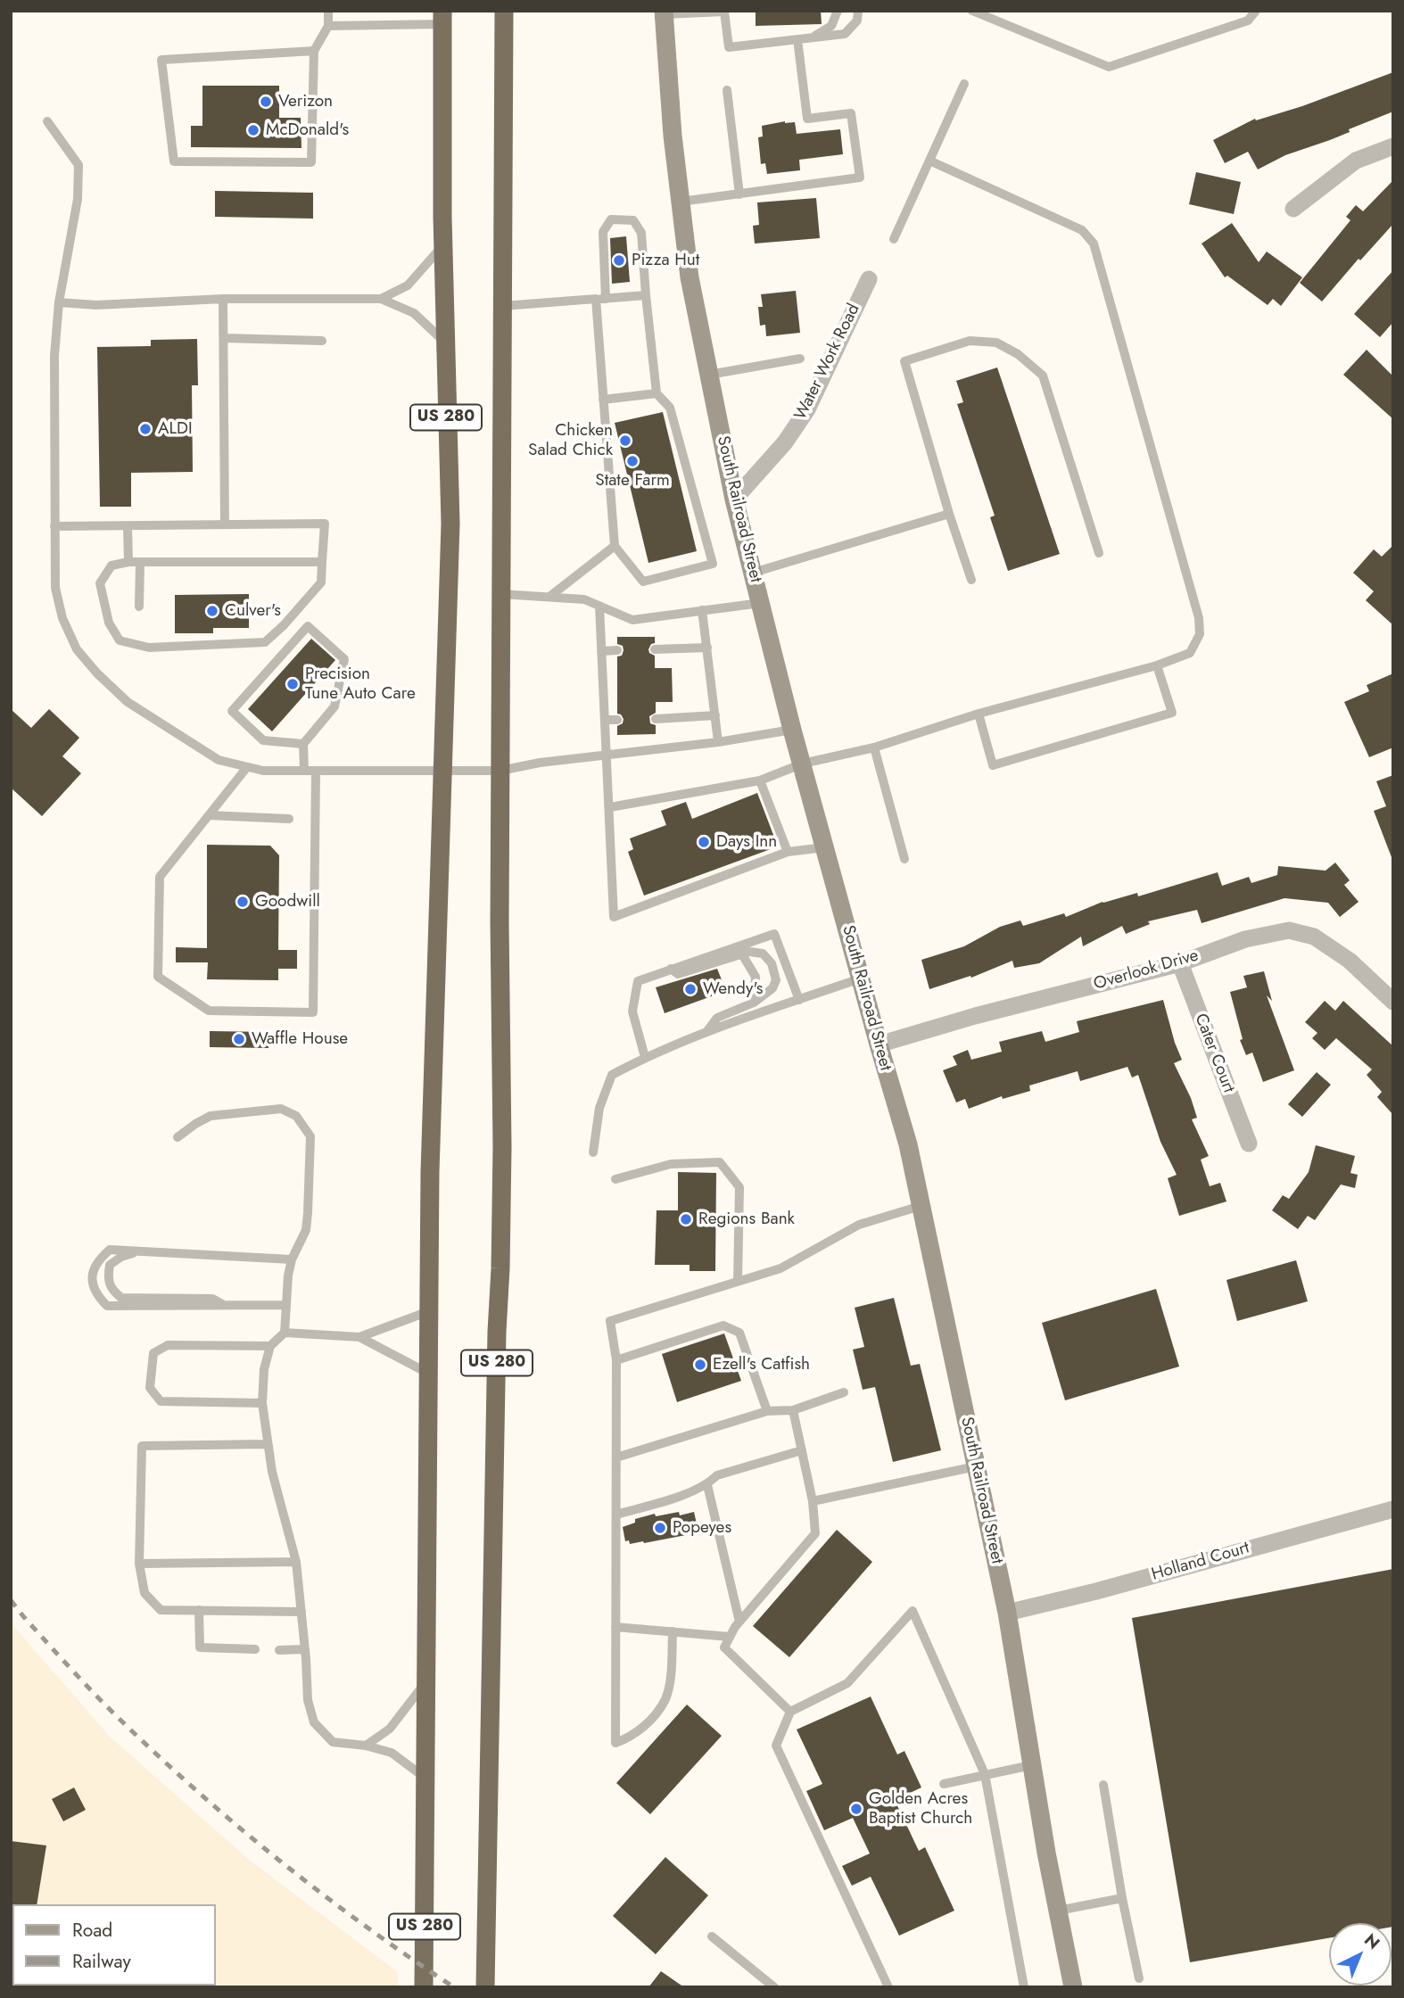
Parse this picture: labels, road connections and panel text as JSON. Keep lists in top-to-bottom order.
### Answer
{
  "streets": {
    "highway": ["US 280"],
    "street": [
      "Water Work Road",
      "South Railroad Street",
      "Overlook Drive",
      "Cater Court",
      "Holland Court"
    ]
  },
  "crossings": [
    ["Water Work Road", "South Railroad Street"],
    ["South Railroad Street", "Overlook Drive"],
    ["South Railroad Street", "Holland Court"],
    ["Overlook Drive", "Cater Court"]
  ],
  "places": [
    "Verizon",
    "McDonald's",
    "Pizza Hut",
    "ALDI",
    "Chicken Salad Chick",
    "State Farm",
    "Culver's",
    "Precision Tune Auto Care",
    "Days Inn",
    "Goodwill",
    "Wendy's",
    "Waffle House",
    "Regions Bank",
    "Ezell's Catfish",
    "Popeyes",
    "Golden Acres Baptist Church"
  ],
  "legend": ["Road", "Railway"],
  "north": "top right"
}
